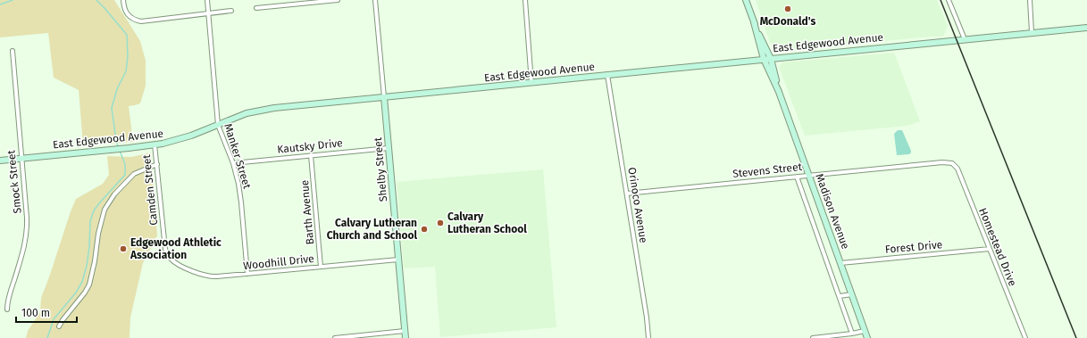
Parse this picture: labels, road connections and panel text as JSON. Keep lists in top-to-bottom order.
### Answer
{
  "streets": {
    "main road": ["East Edgewood Avenue", "Shelby Street", "Madison Avenue"],
    "street": [
      "Kautsky Drive",
      "Manker Street",
      "Stevens Street",
      "Smock Street",
      "Camden Street",
      "Orinoco Avenue",
      "Barth Avenue",
      "Forest Drive",
      "Homestead Drive",
      "Woodhill Drive"
    ]
  },
  "crossings": [
    ["East Edgewood Avenue", "Manker Street"],
    ["East Edgewood Avenue", "Shelby Street"],
    ["East Edgewood Avenue", "Smock Street"],
    ["East Edgewood Avenue", "Camden Street"],
    ["East Edgewood Avenue", "Orinoco Avenue"],
    ["East Edgewood Avenue", "Madison Avenue"],
    ["Kautsky Drive", "Manker Street"],
    ["Kautsky Drive", "Shelby Street"],
    ["Kautsky Drive", "Barth Avenue"],
    ["Manker Street", "Woodhill Drive"],
    ["Shelby Street", "Woodhill Drive"],
    ["Stevens Street", "Orinoco Avenue"],
    ["Stevens Street", "Madison Avenue"],
    ["Stevens Street", "Homestead Drive"],
    ["Camden Street", "Woodhill Drive"],
    ["Madison Avenue", "Forest Drive"],
    ["Barth Avenue", "Woodhill Drive"],
    ["Forest Drive", "Homestead Drive"]
  ],
  "places": [
    "McDonald's",
    "Calvary Lutheran School",
    "Calvary Lutheran Church and School",
    "Edgewood Athletic Association"
  ],
  "scale_bar": "100 m"
}
